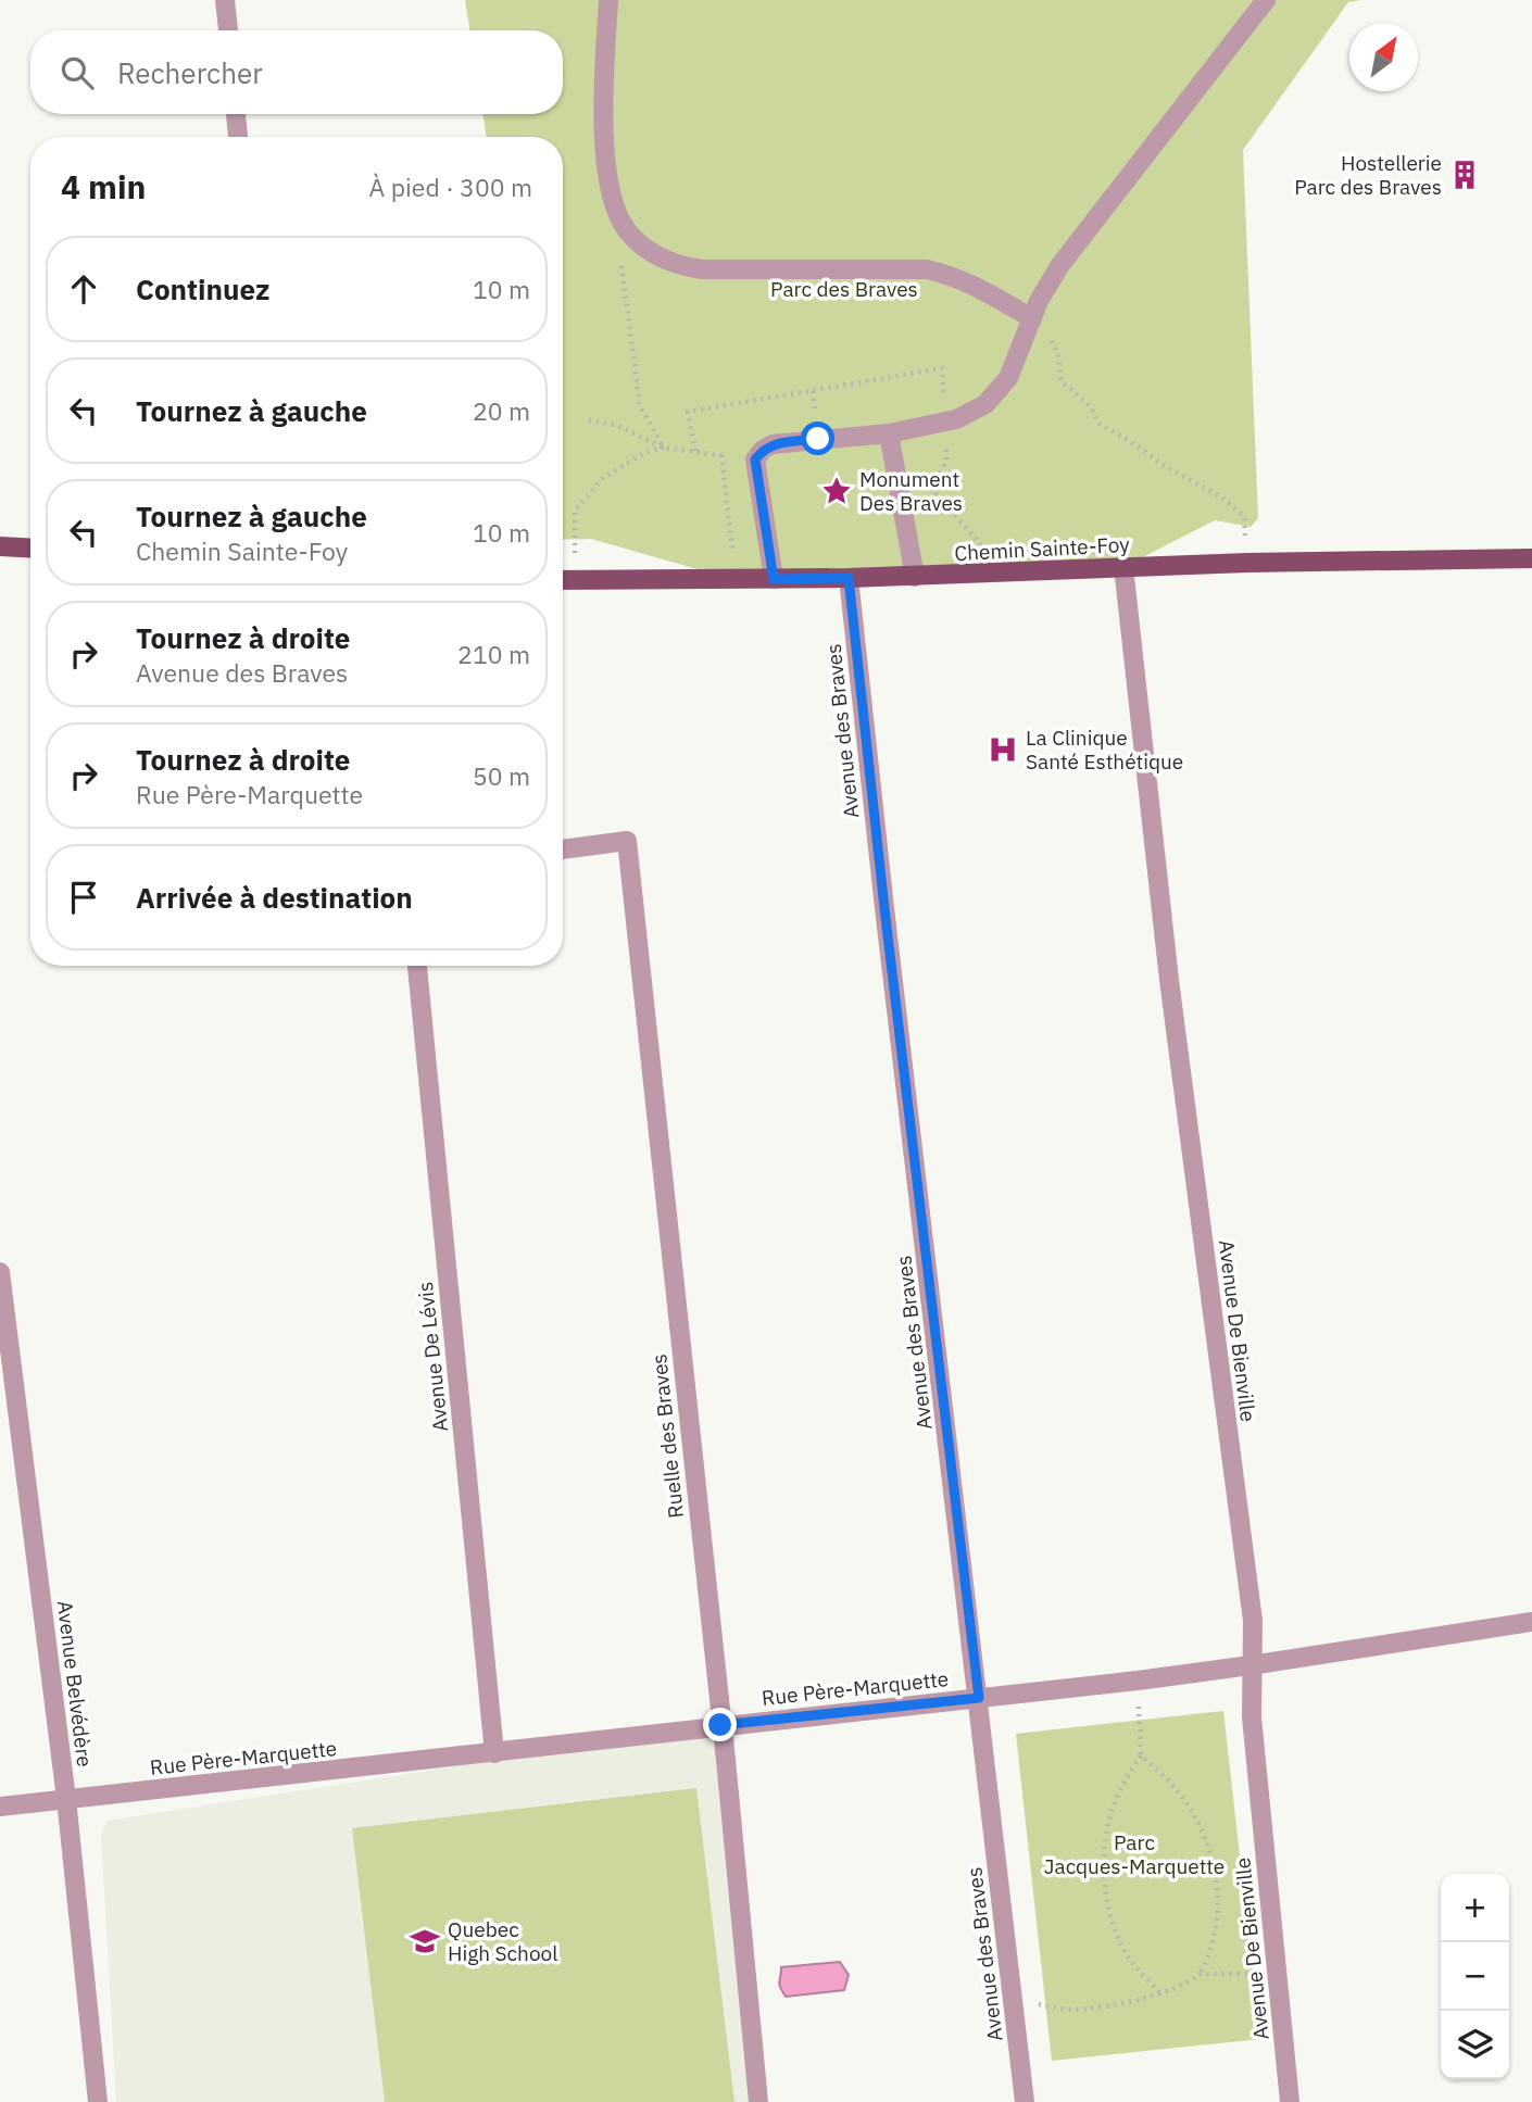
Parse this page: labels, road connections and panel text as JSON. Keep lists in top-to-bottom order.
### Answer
{
  "streets": {
    "main road": ["Chemin Sainte-Foy"],
    "street": [
      "Avenue des Braves",
      "Avenue De Bienville",
      "Avenue De Lévis",
      "Ruelle des Braves",
      "Avenue Belvédère",
      "Rue Père-Marquette"
    ]
  },
  "crossings": [
    ["Chemin Sainte-Foy", "Avenue des Braves"],
    ["Chemin Sainte-Foy", "Avenue De Bienville"],
    ["Avenue des Braves", "Rue Père-Marquette"],
    ["Avenue De Bienville", "Rue Père-Marquette"],
    ["Avenue De Lévis", "Rue Père-Marquette"],
    ["Ruelle des Braves", "Rue Père-Marquette"],
    ["Avenue Belvédère", "Rue Père-Marquette"]
  ],
  "parks": ["Parc des Braves", "Parc Jacques-Marquette"],
  "places": {
    "building": ["Hostellerie Parc des Braves"],
    "place": ["Monument Des Braves"],
    "hospital": ["La Clinique Santé Esthétique"],
    "school or university": ["Quebec High School"]
  },
  "north": "top right",
  "page": {
    "search": "Rechercher",
    "heading": ["4 min", "À pied · 300 m"],
    "list": [
      ["Continuez", "10 m"],
      ["Tournez à gauche", "20 m"],
      ["Tournez à gauche", "Chemin Sainte-Foy", "10 m"],
      ["Tournez à droite", "Avenue des Braves", "210 m"],
      ["Tournez à droite", "Rue Père-Marquette", "50 m"],
      "Arrivée à destination"
    ],
    "map_buttons": ["+", "−"]
  }
}
